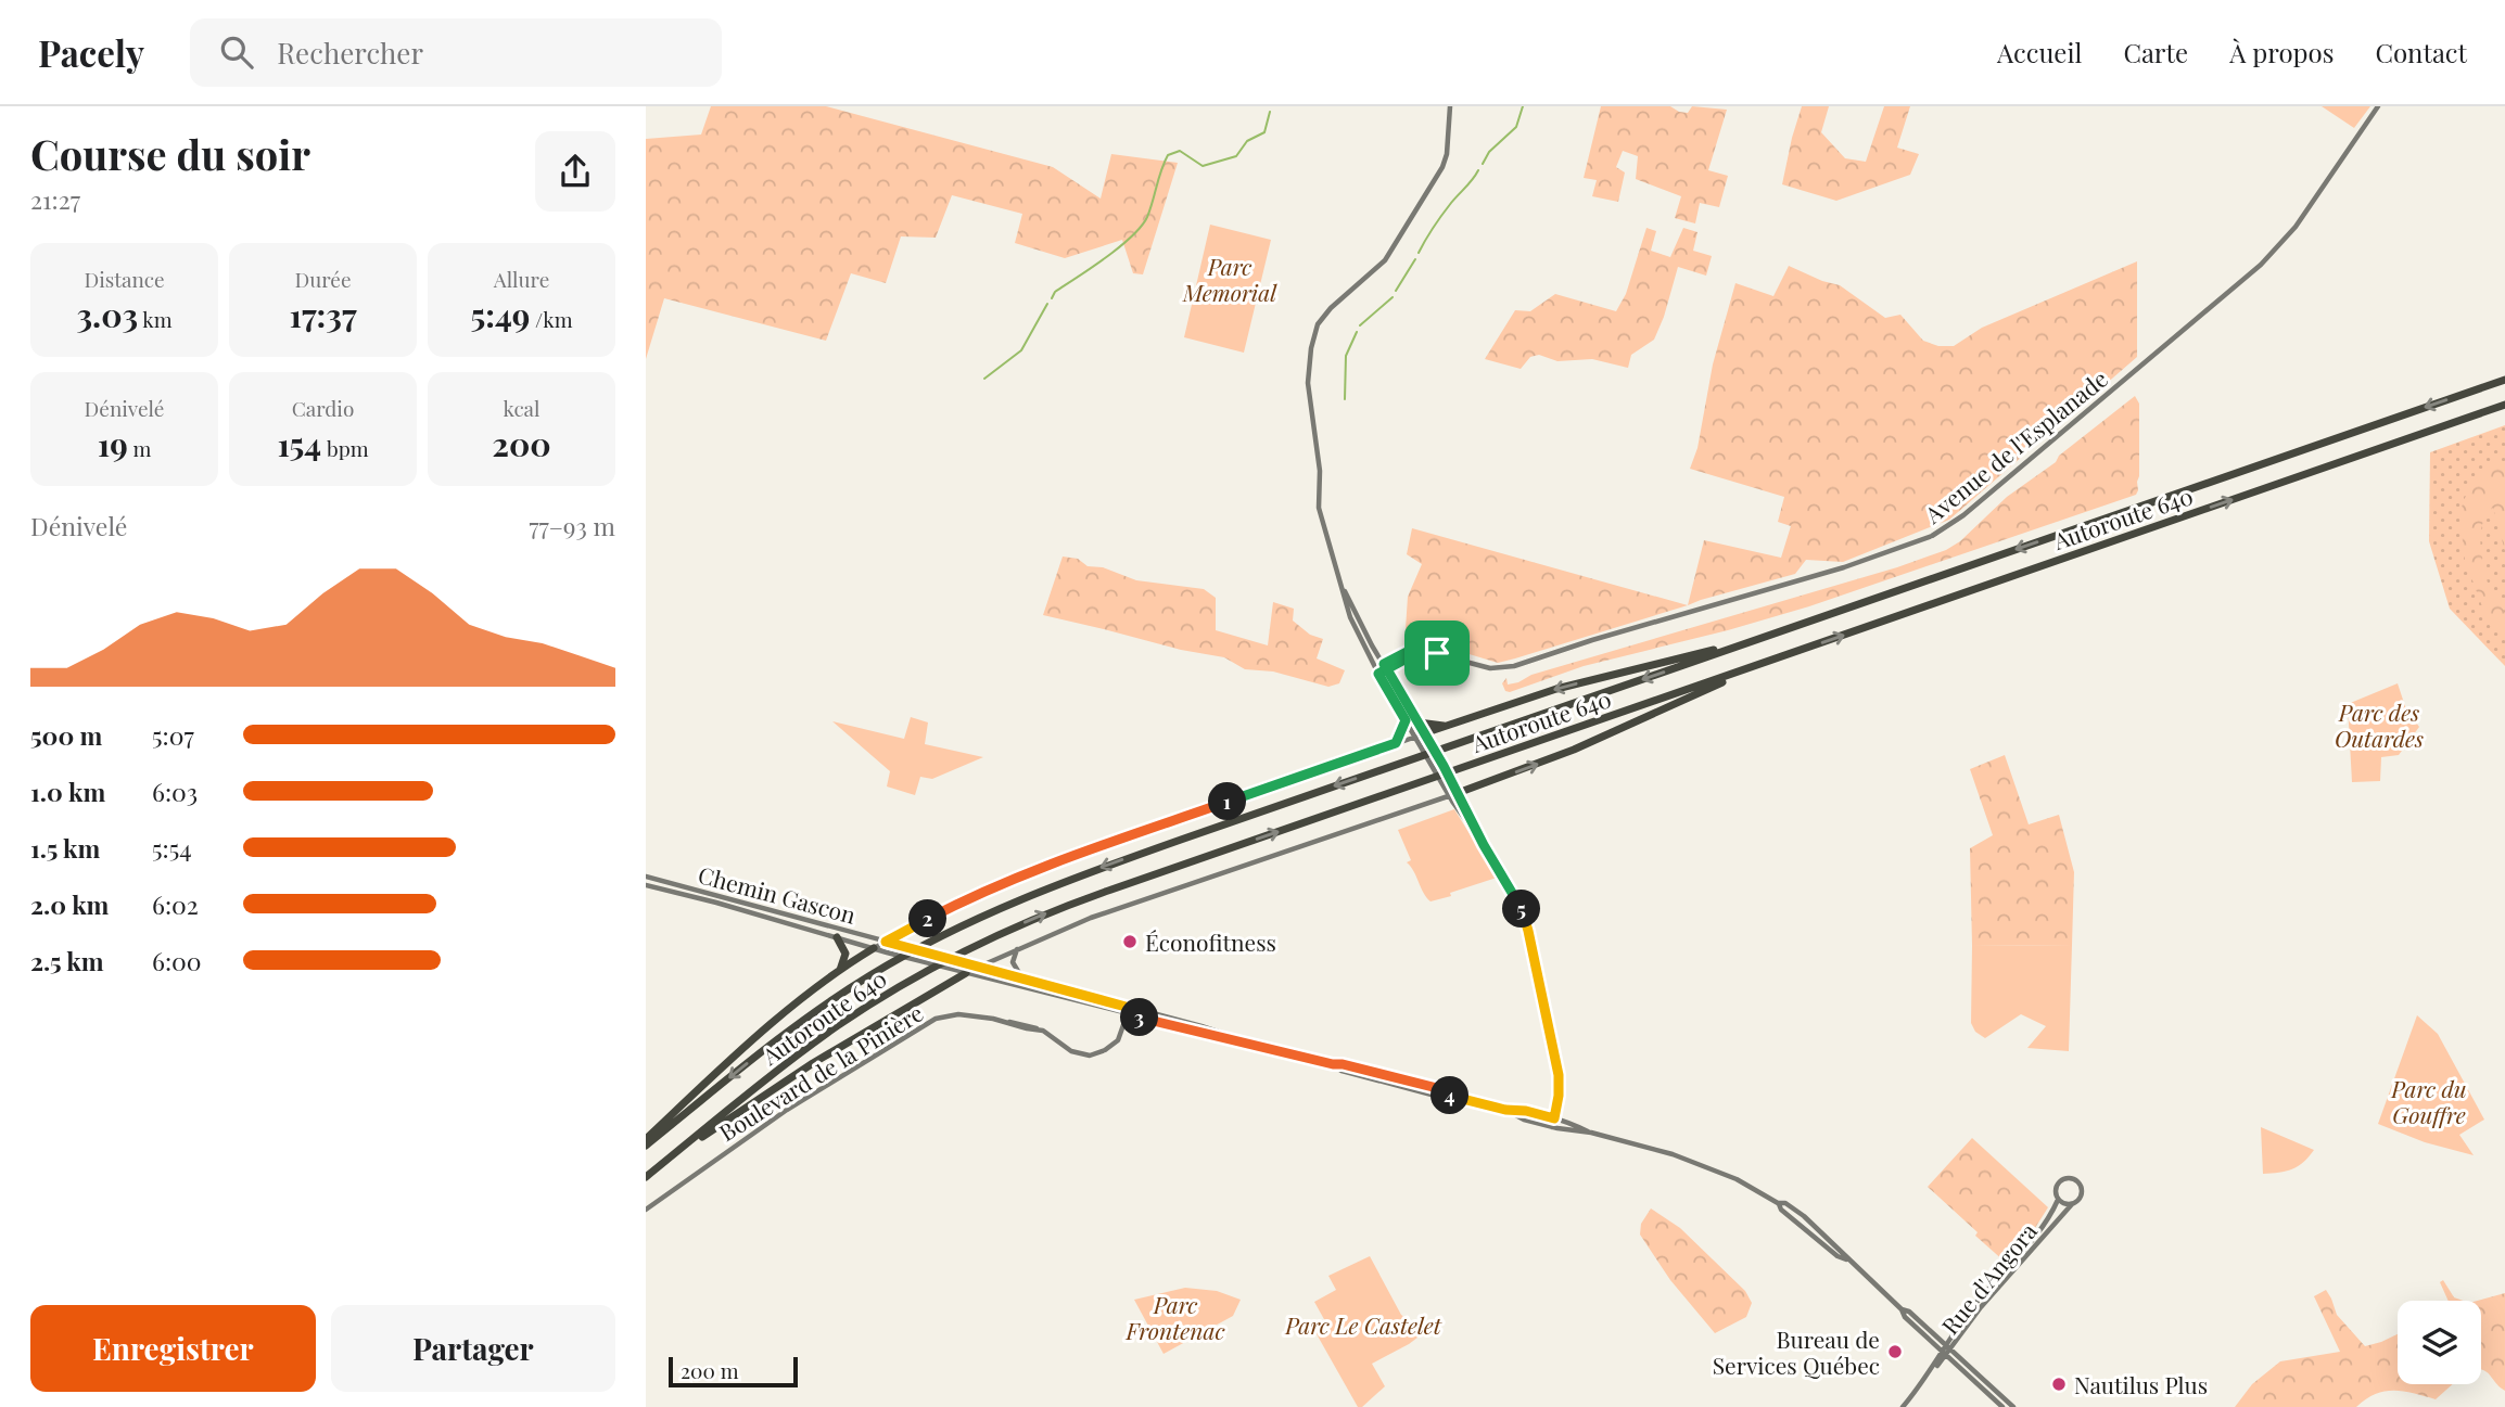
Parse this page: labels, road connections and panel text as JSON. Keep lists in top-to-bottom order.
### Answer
{
  "streets": {
    "highway": ["Autoroute 640"],
    "street": [
      "Avenue de l'Esplanade",
      "Chemin Gascon",
      "Boulevard de la Pinière",
      "Rue d'Angora"
    ]
  },
  "crossings": [
    ["Chemin Gascon", "Boulevard de la Pinière"],
    ["Chemin Gascon", "Rue d'Angora"]
  ],
  "parks": [
    "Parc Memorial",
    "Parc des Outardes",
    "Parc du Gouffre",
    "Parc Frontenac",
    "Parc Le Castelet"
  ],
  "places": ["Éconofitness", "Bureau de Services Québec", "Nautilus Plus"],
  "scale_bar": "200 m",
  "page": {
    "header": "Pacely",
    "search": "Rechercher",
    "nav": [
      "Accueil",
      "Carte",
      "À propos",
      "Contact"
    ],
    "heading": ["Course du soir", "21:27"],
    "stats": [
      ["Distance", "3.03 km"],
      ["Durée", "17:37"],
      ["Allure", "5:49 /km"],
      ["Dénivelé", "19 m"],
      ["Cardio", "154 bpm"],
      ["kcal", "200"]
    ],
    "chart": ["Dénivelé", "77–93 m"],
    "list": [
      {
        "name": "500 m",
        "note": "5:07"
      },
      {
        "name": "1.0 km",
        "note": "6:03"
      },
      {
        "name": "1.5 km",
        "note": "5:54"
      },
      {
        "name": "2.0 km",
        "note": "6:02"
      },
      {
        "name": "2.5 km",
        "note": "6:00"
      }
    ],
    "pins": [
      "1",
      "5",
      "2",
      "3",
      "4"
    ],
    "buttons": ["Enregistrer", "Partager"],
    "scale": "200 m"
  }
}
